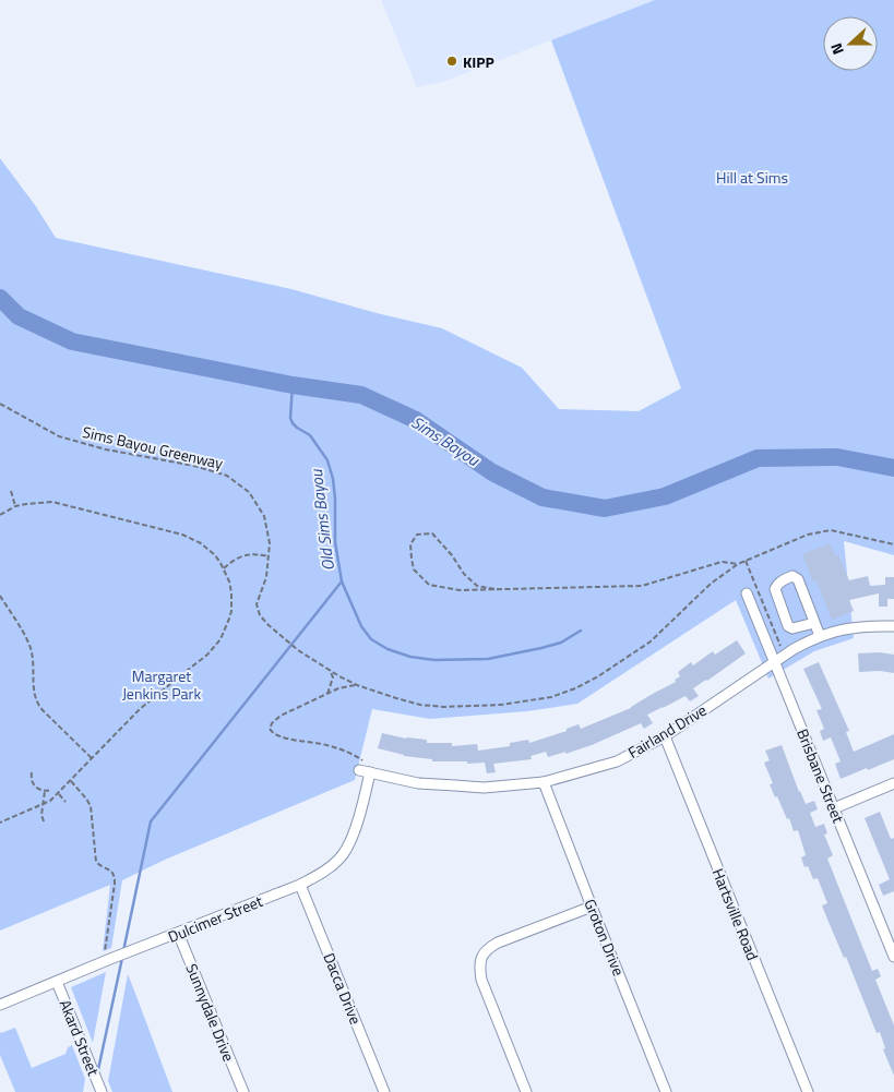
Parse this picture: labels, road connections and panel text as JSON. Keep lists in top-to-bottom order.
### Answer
{
  "streets": {
    "street": [
      "Fairland Drive",
      "Brisbane Street",
      "Hartsville Road",
      "Dulcimer Street",
      "Groton Drive",
      "Dacca Drive",
      "Sunnydale Drive",
      "Akard Street"
    ],
    "path": ["Sims Bayou Greenway"]
  },
  "crossings": [
    ["Fairland Drive", "Brisbane Street"],
    ["Fairland Drive", "Hartsville Road"],
    ["Fairland Drive", "Dulcimer Street"],
    ["Fairland Drive", "Groton Drive"],
    ["Dulcimer Street", "Dacca Drive"],
    ["Dulcimer Street", "Sunnydale Drive"],
    ["Dulcimer Street", "Akard Street"]
  ],
  "water": ["Sims Bayou", "Old Sims Bayou"],
  "parks": ["Hill at Sims", "Margaret Jenkins Park"],
  "places": ["KIPP"],
  "north": "left"
}
